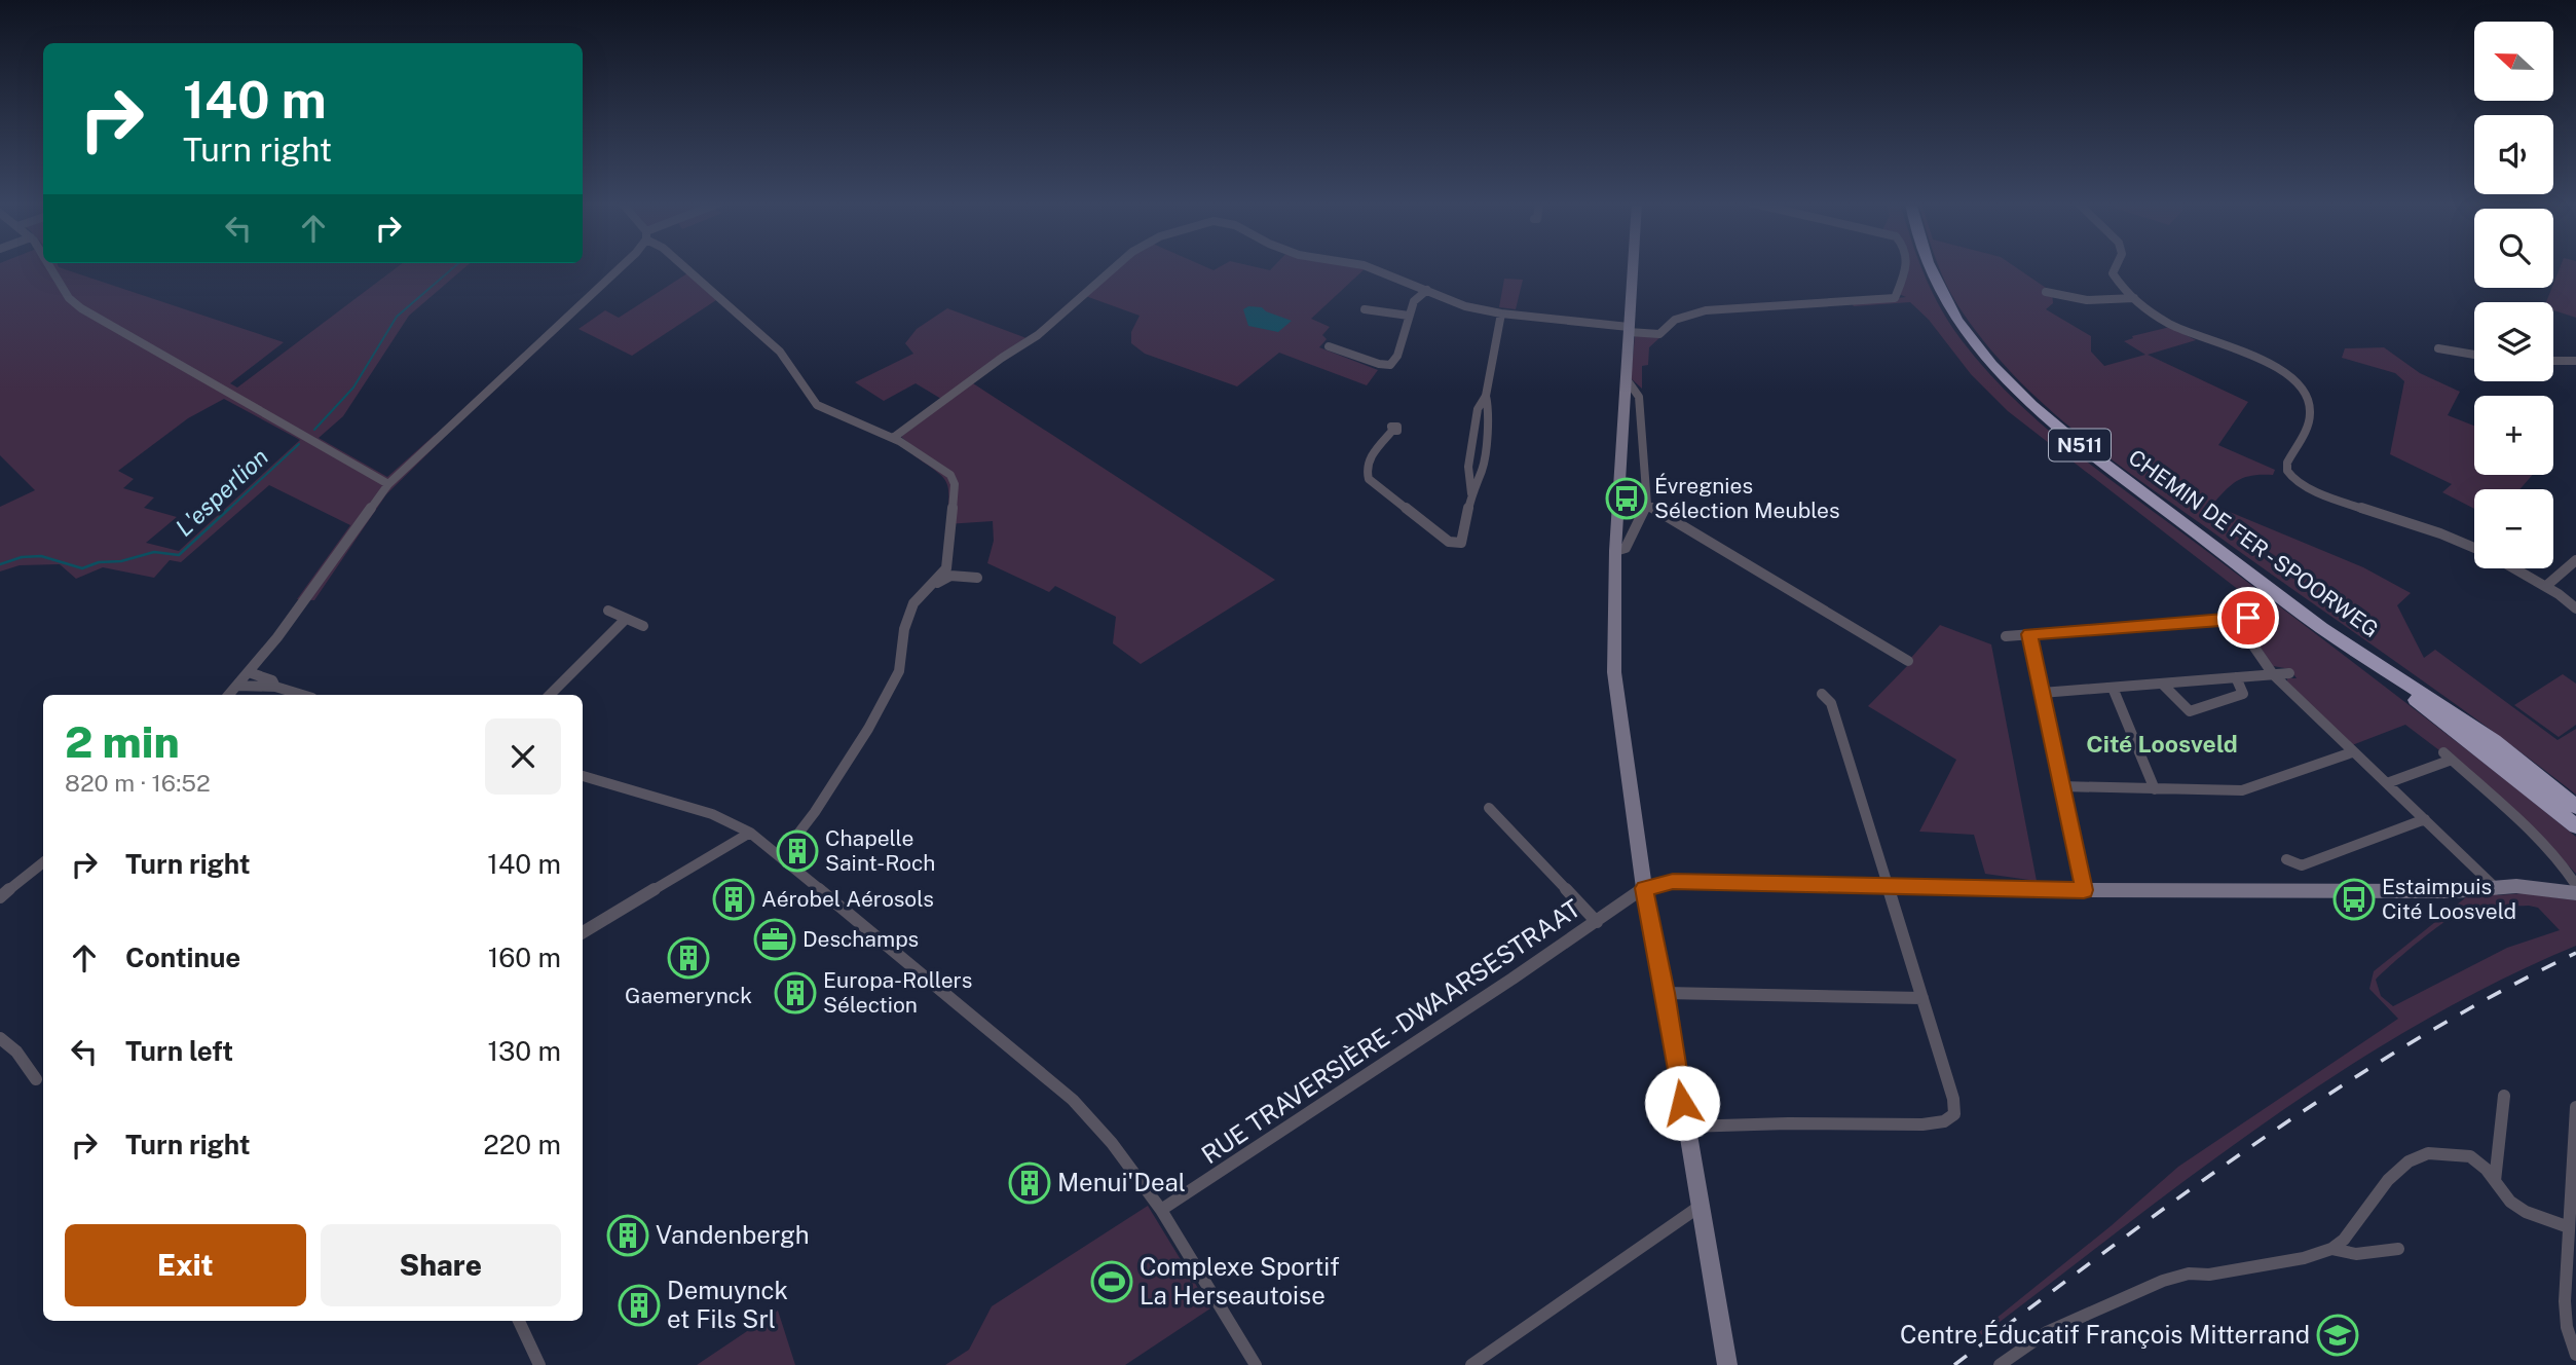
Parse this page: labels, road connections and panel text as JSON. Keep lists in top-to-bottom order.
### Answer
{
  "streets": {
    "highway": ["N511", "CHEMIN DE FER - SPOORWEG"],
    "street": ["RUE TRAVERSIÈRE - DWAARSESTRAAT"]
  },
  "crossings": [
    ["N511", "CHEMIN DE FER - SPOORWEG"]
  ],
  "districts": ["Cité Loosveld"],
  "water": ["L'esperlion"],
  "places": {
    "bus stop": ["Évregnies Sélection Meubles", "Estaimpuis Cité Loosveld"],
    "building": [
      "Chapelle Saint-Roch",
      "Aérobel Aérosols",
      "Gaemerynck",
      "Europa-Rollers Sélection",
      "Menui'Deal",
      "Vandenbergh",
      "Demuynck et Fils Srl"
    ],
    "office": ["Deschamps"],
    "sports": ["Complexe Sportif La Herseautoise"],
    "school or university": ["Centre Éducatif François Mitterrand"]
  },
  "north": "left",
  "page": {
    "map_buttons": ["+", "−"],
    "turn": ["140 m", "Turn right"],
    "heading": ["2 min", "820 m · 16:52"],
    "list": [
      {
        "name": "Turn right",
        "value": "140 m"
      },
      {
        "name": "Continue",
        "value": "160 m"
      },
      {
        "name": "Turn left",
        "value": "130 m"
      },
      {
        "name": "Turn right",
        "value": "220 m"
      }
    ],
    "buttons": ["Exit", "Share"]
  }
}
